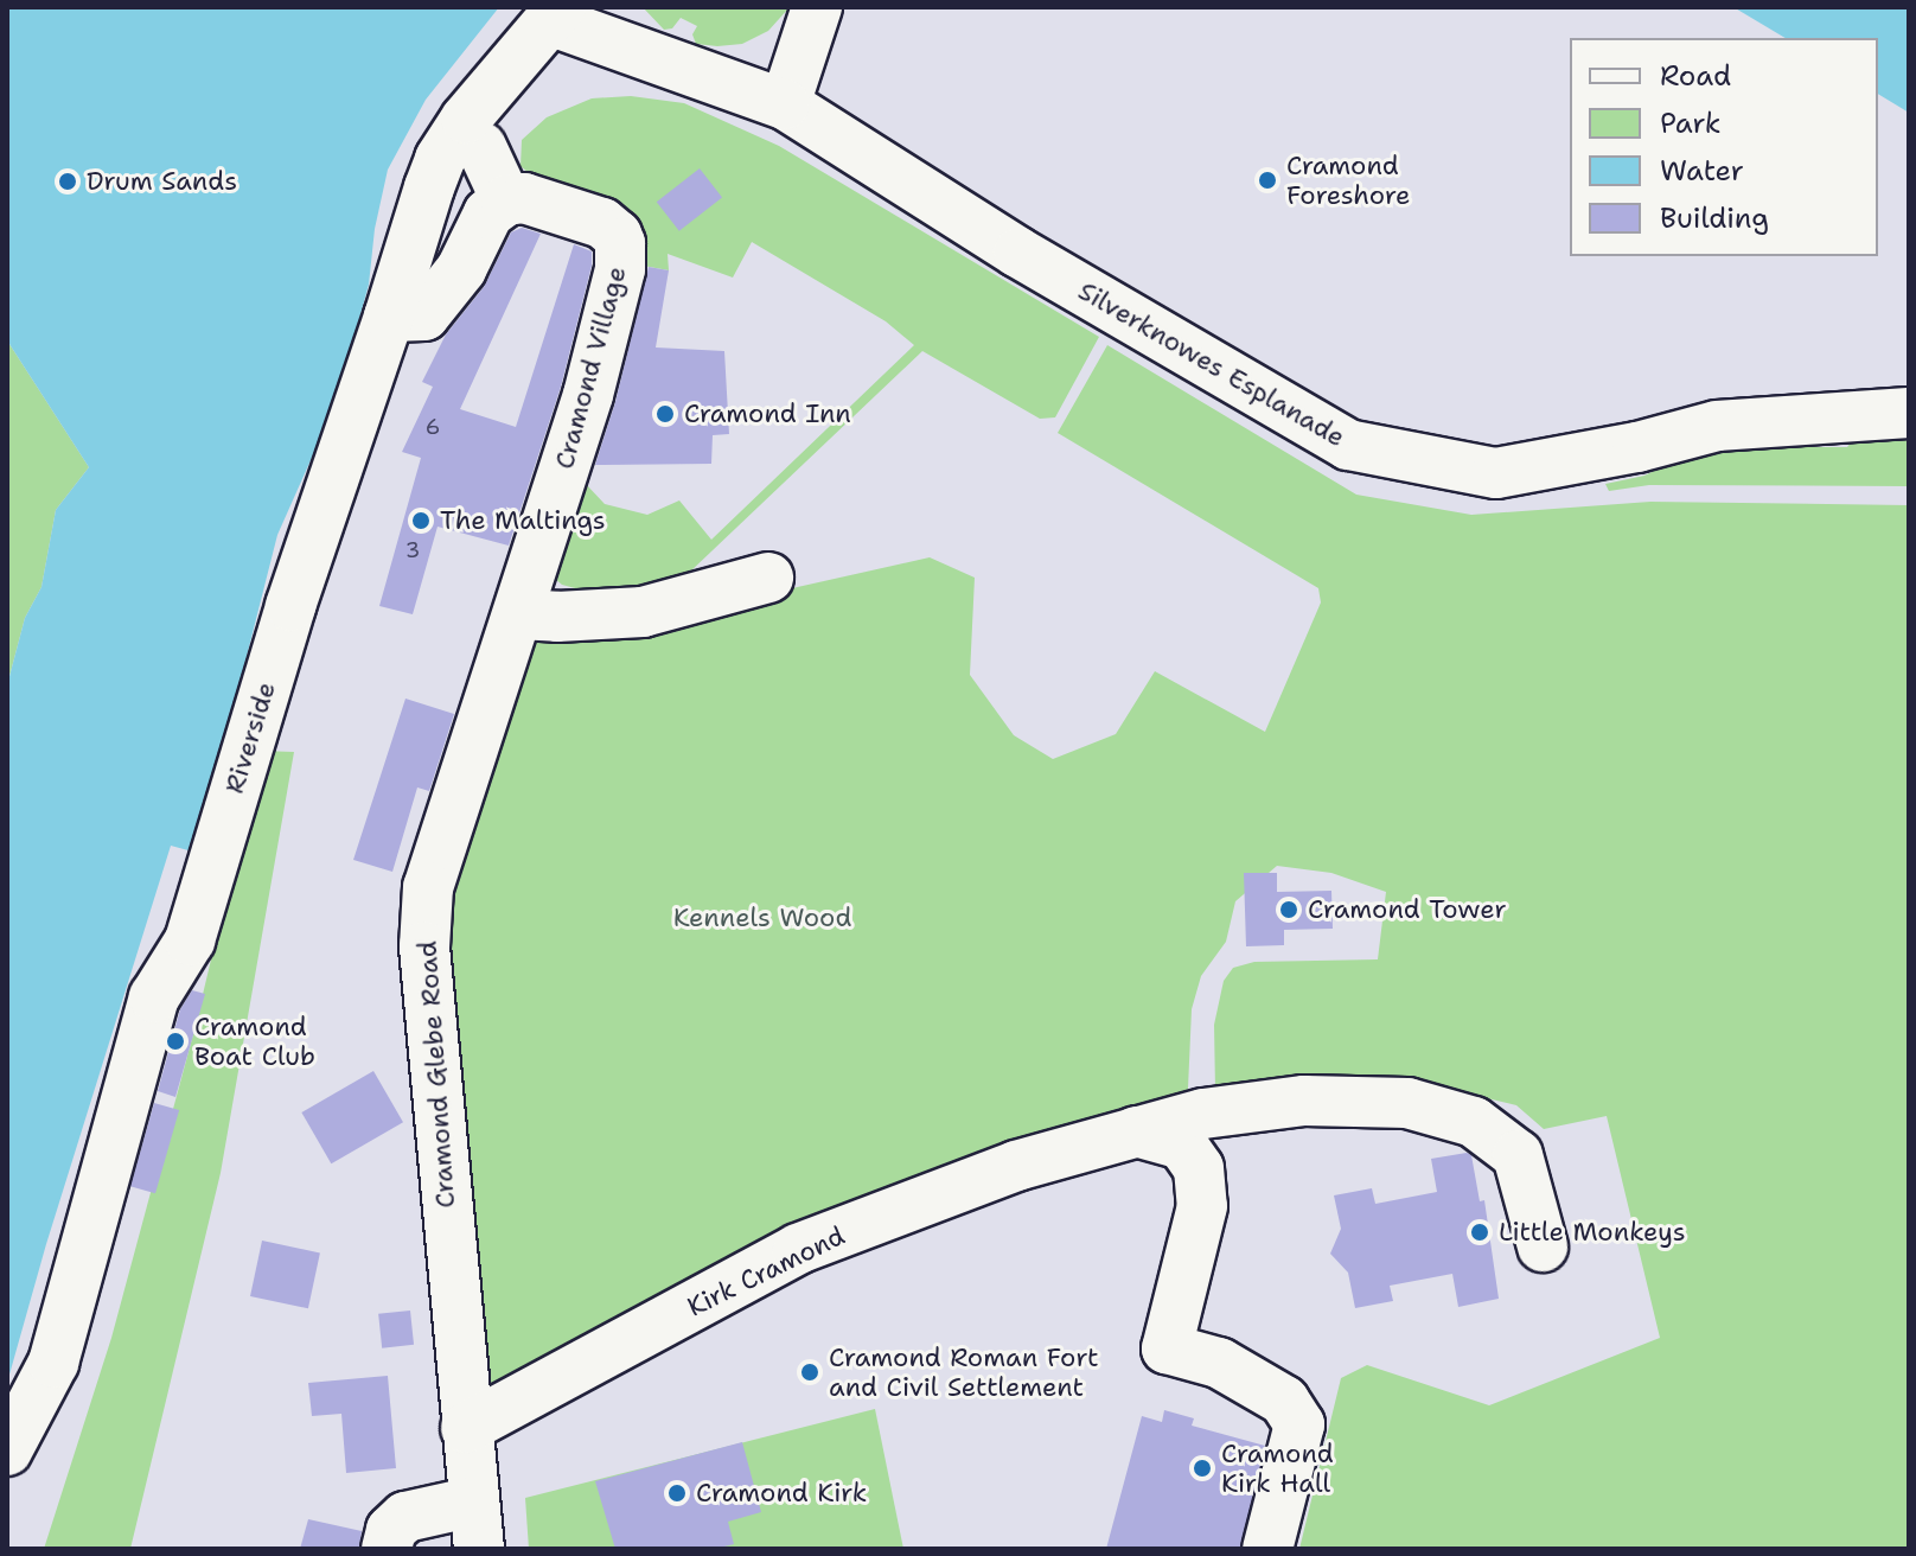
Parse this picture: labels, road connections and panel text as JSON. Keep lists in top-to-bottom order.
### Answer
{
  "streets": {
    "street": [
      "Silverknowes Esplanade",
      "Cramond Village",
      "Riverside",
      "Cramond Glebe Road",
      "Kirk Cramond"
    ]
  },
  "crossings": [
    ["Silverknowes Esplanade", "Riverside"],
    ["Cramond Village", "Cramond Glebe Road"],
    ["Cramond Glebe Road", "Kirk Cramond"]
  ],
  "parks": ["Kennels Wood"],
  "places": [
    "Cramond Foreshore",
    "Drum Sands",
    "Cramond Inn",
    "The Maltings",
    "Cramond Tower",
    "Cramond Boat Club",
    "Little Monkeys",
    "Cramond Roman Fort and Civil Settlement",
    "Cramond Kirk Hall",
    "Cramond Kirk"
  ],
  "house_numbers": ["6", "3"],
  "legend": [
    "Road",
    "Park",
    "Water",
    "Building"
  ]
}
